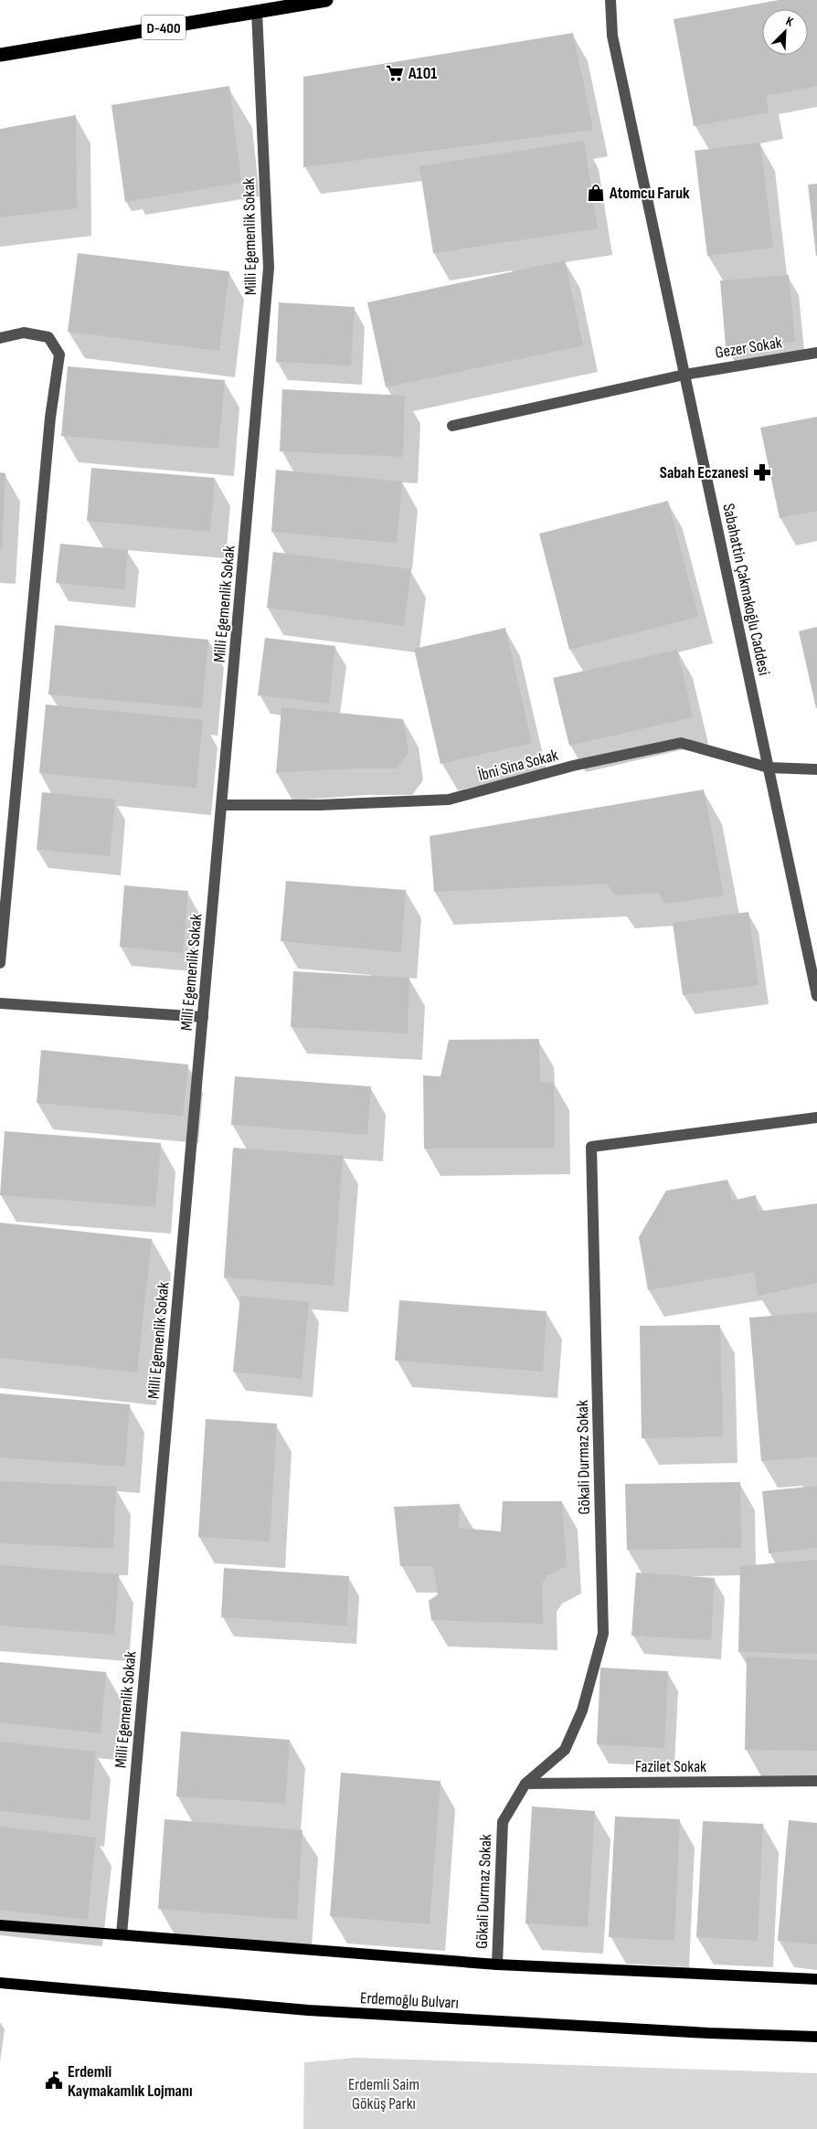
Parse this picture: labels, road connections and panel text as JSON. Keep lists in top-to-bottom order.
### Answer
{
  "streets": {
    "highway": ["D-400"],
    "main road": ["Erdemoğlu Bulvarı"],
    "street": [
      "Milli Egemenlik Sokak",
      "Gezer Sokak",
      "Sabahattin Çakmakoğlu Caddesi",
      "İbni Sina Sokak",
      "Gökali Durmaz Sokak",
      "Fazilet Sokak"
    ]
  },
  "crossings": [
    ["D-400", "Milli Egemenlik Sokak"],
    ["Milli Egemenlik Sokak", "İbni Sina Sokak"],
    ["Gezer Sokak", "Sabahattin Çakmakoğlu Caddesi"],
    ["Sabahattin Çakmakoğlu Caddesi", "İbni Sina Sokak"],
    ["Gökali Durmaz Sokak", "Fazilet Sokak"]
  ],
  "parks": ["Erdemli Saim Göküş Parkı"],
  "places": {
    "supermarket": ["A101"],
    "shop": ["Atomcu Faruk"],
    "pharmacy": ["Sabah Eczanesi"],
    "public building": ["Erdemli Kaymakamlık Lojmanı"]
  },
  "north": "top right"
}
